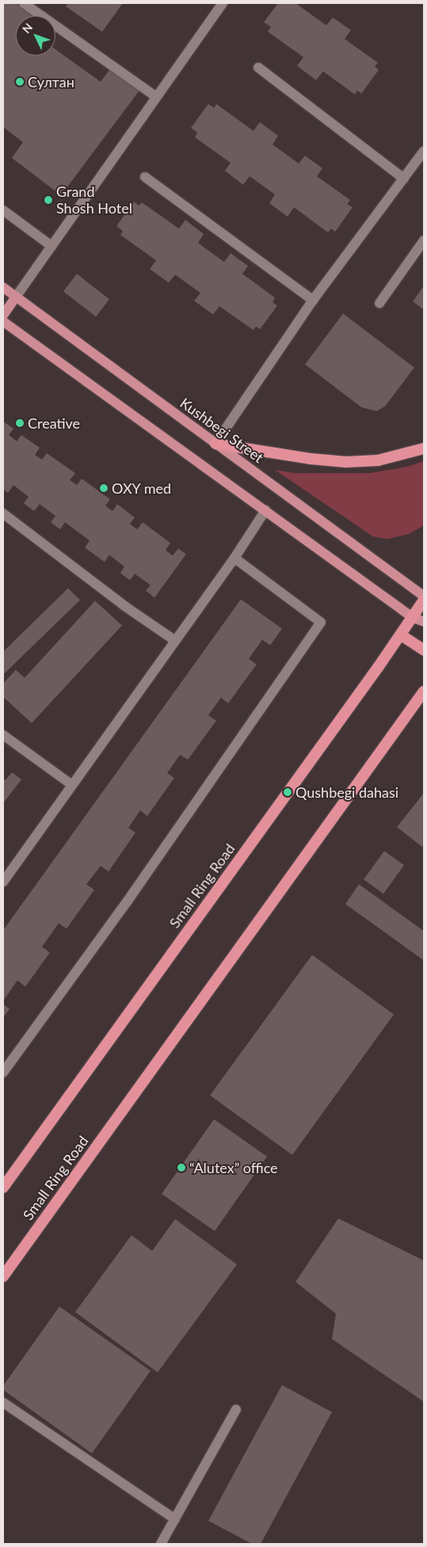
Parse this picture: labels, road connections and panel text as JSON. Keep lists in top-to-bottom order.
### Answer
{
  "streets": {
    "highway": ["Small Ring Road"],
    "main road": ["Kushbegi Street"]
  },
  "places": [
    "Султан",
    "Grand Shosh Hotel",
    "Creative",
    "OXY med",
    "Qushbegi dahasi",
    "“Alutex” office"
  ],
  "north": "top left"
}
